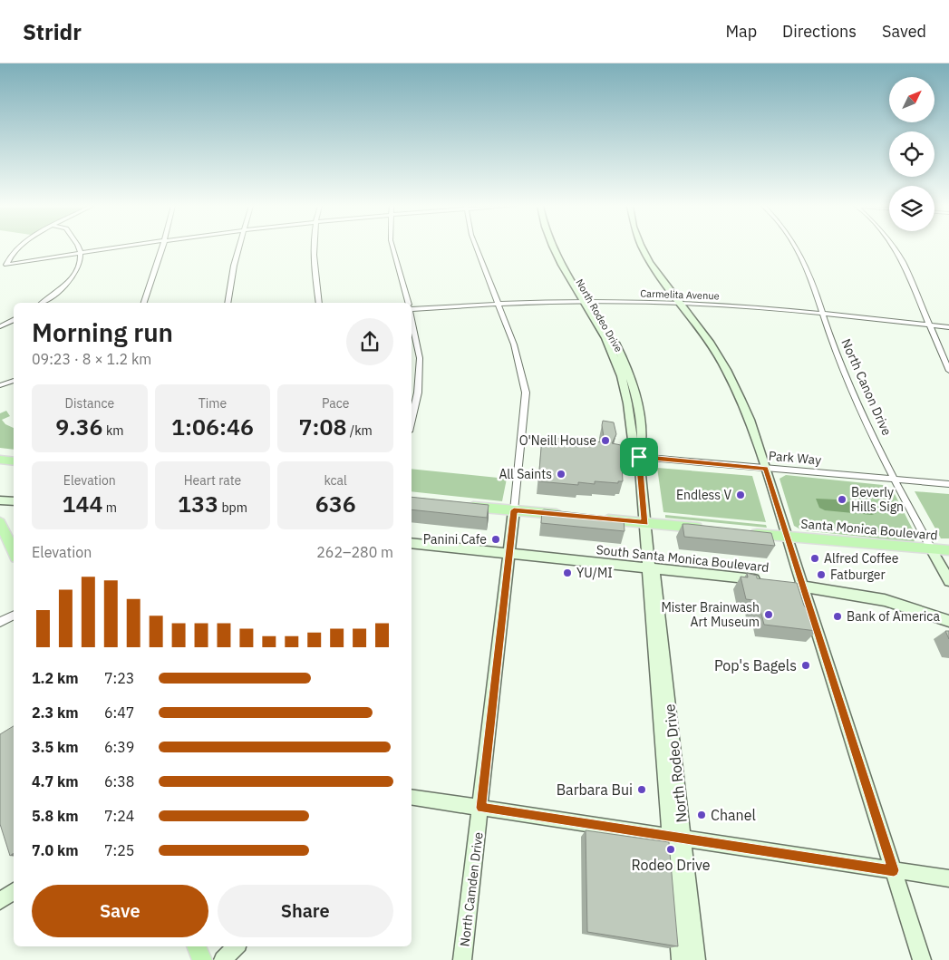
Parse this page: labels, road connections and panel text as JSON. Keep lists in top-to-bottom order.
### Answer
{
  "streets": {
    "main road": ["Santa Monica Boulevard"],
    "street": [
      "Carmelita Avenue",
      "North Rodeo Drive",
      "North Canon Drive",
      "Park Way",
      "South Santa Monica Boulevard",
      "North Camden Drive"
    ]
  },
  "crossings": [
    ["Carmelita Avenue", "North Rodeo Drive"],
    ["Carmelita Avenue", "North Canon Drive"],
    ["Carmelita Avenue", "North Camden Drive"],
    ["North Rodeo Drive", "Park Way"],
    ["North Rodeo Drive", "South Santa Monica Boulevard"],
    ["North Canon Drive", "Park Way"],
    ["North Canon Drive", "Santa Monica Boulevard"],
    ["South Santa Monica Boulevard", "North Camden Drive"]
  ],
  "places": [
    "O'Neill House",
    "All Saints",
    "Endless V",
    "Beverly Hills Sign",
    "Panini Cafe",
    "Alfred Coffee",
    "YU/MI",
    "Fatburger",
    "Mister Brainwash Art Museum",
    "Bank of America",
    "Pop's Bagels",
    "Barbara Bui",
    "Chanel",
    "Rodeo Drive"
  ],
  "north": "top right",
  "page": {
    "header": "Stridr",
    "nav": ["Map", "Directions", "Saved"],
    "heading": ["Morning run", "09:23 · 8 × 1.2 km"],
    "stats": [
      ["Distance", "9.36 km"],
      ["Time", "1:06:46"],
      ["Pace", "7:08 /km"],
      ["Elevation", "144 m"],
      ["Heart rate", "133 bpm"],
      ["kcal", "636"]
    ],
    "chart": ["Elevation", "262–280 m"],
    "list": [
      {
        "name": "1.2 km",
        "note": "7:23"
      },
      {
        "name": "2.3 km",
        "note": "6:47"
      },
      {
        "name": "3.5 km",
        "note": "6:39"
      },
      {
        "name": "4.7 km",
        "note": "6:38"
      },
      {
        "name": "5.8 km",
        "note": "7:24"
      },
      {
        "name": "7.0 km",
        "note": "7:25"
      }
    ],
    "buttons": ["Save", "Share"]
  }
}
